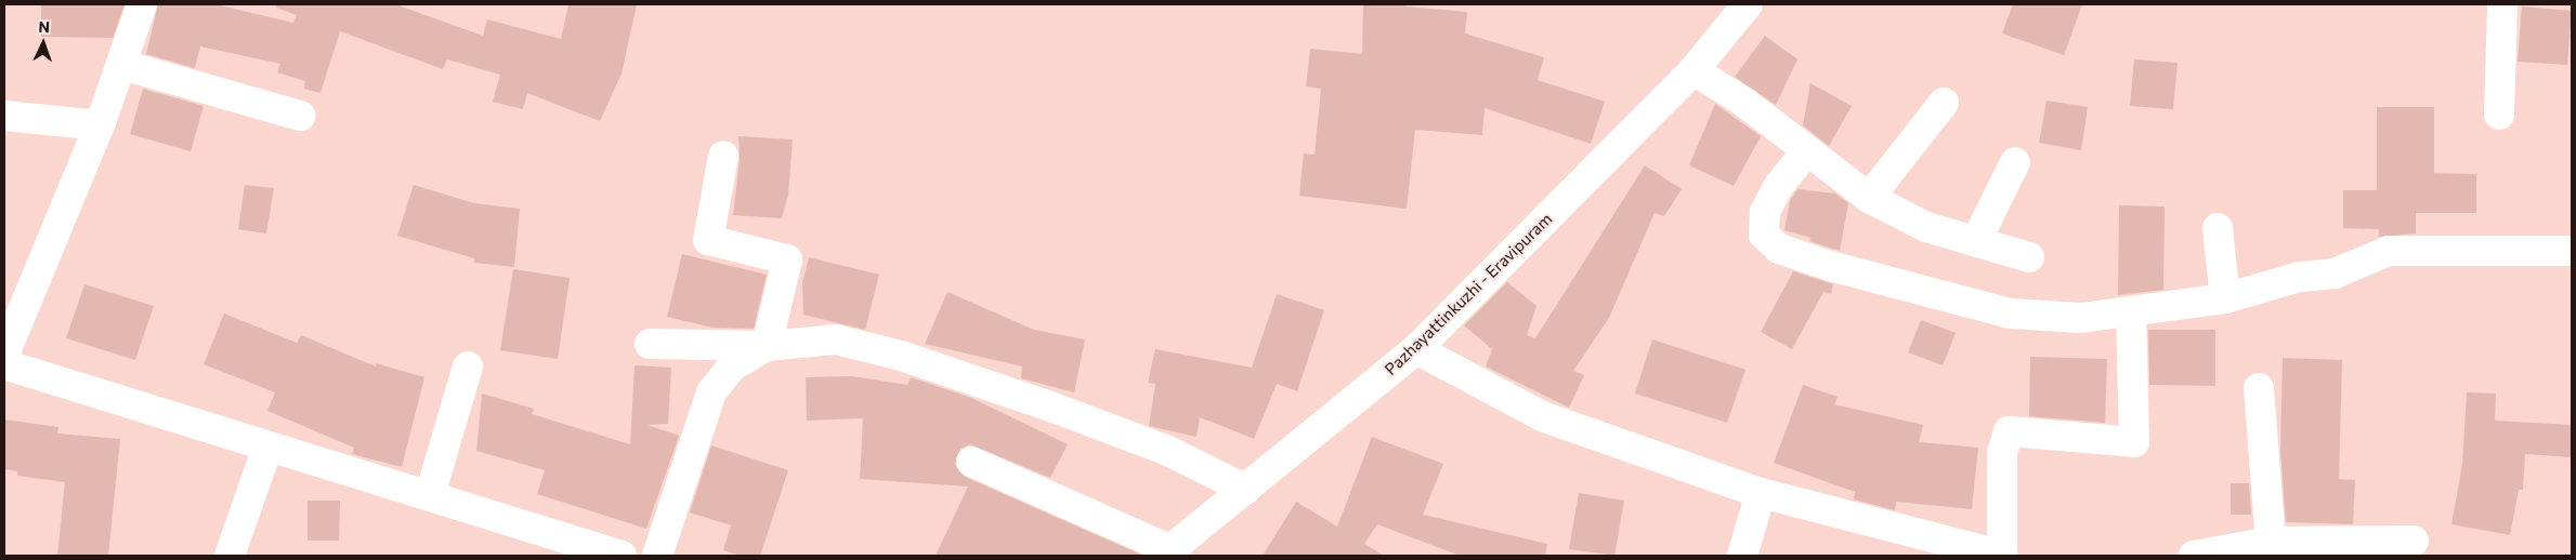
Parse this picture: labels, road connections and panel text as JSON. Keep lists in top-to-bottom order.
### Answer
{
  "streets": {
    "street": ["Pazhayattinkuzhi - Eravipuram"]
  },
  "north": "top"
}
